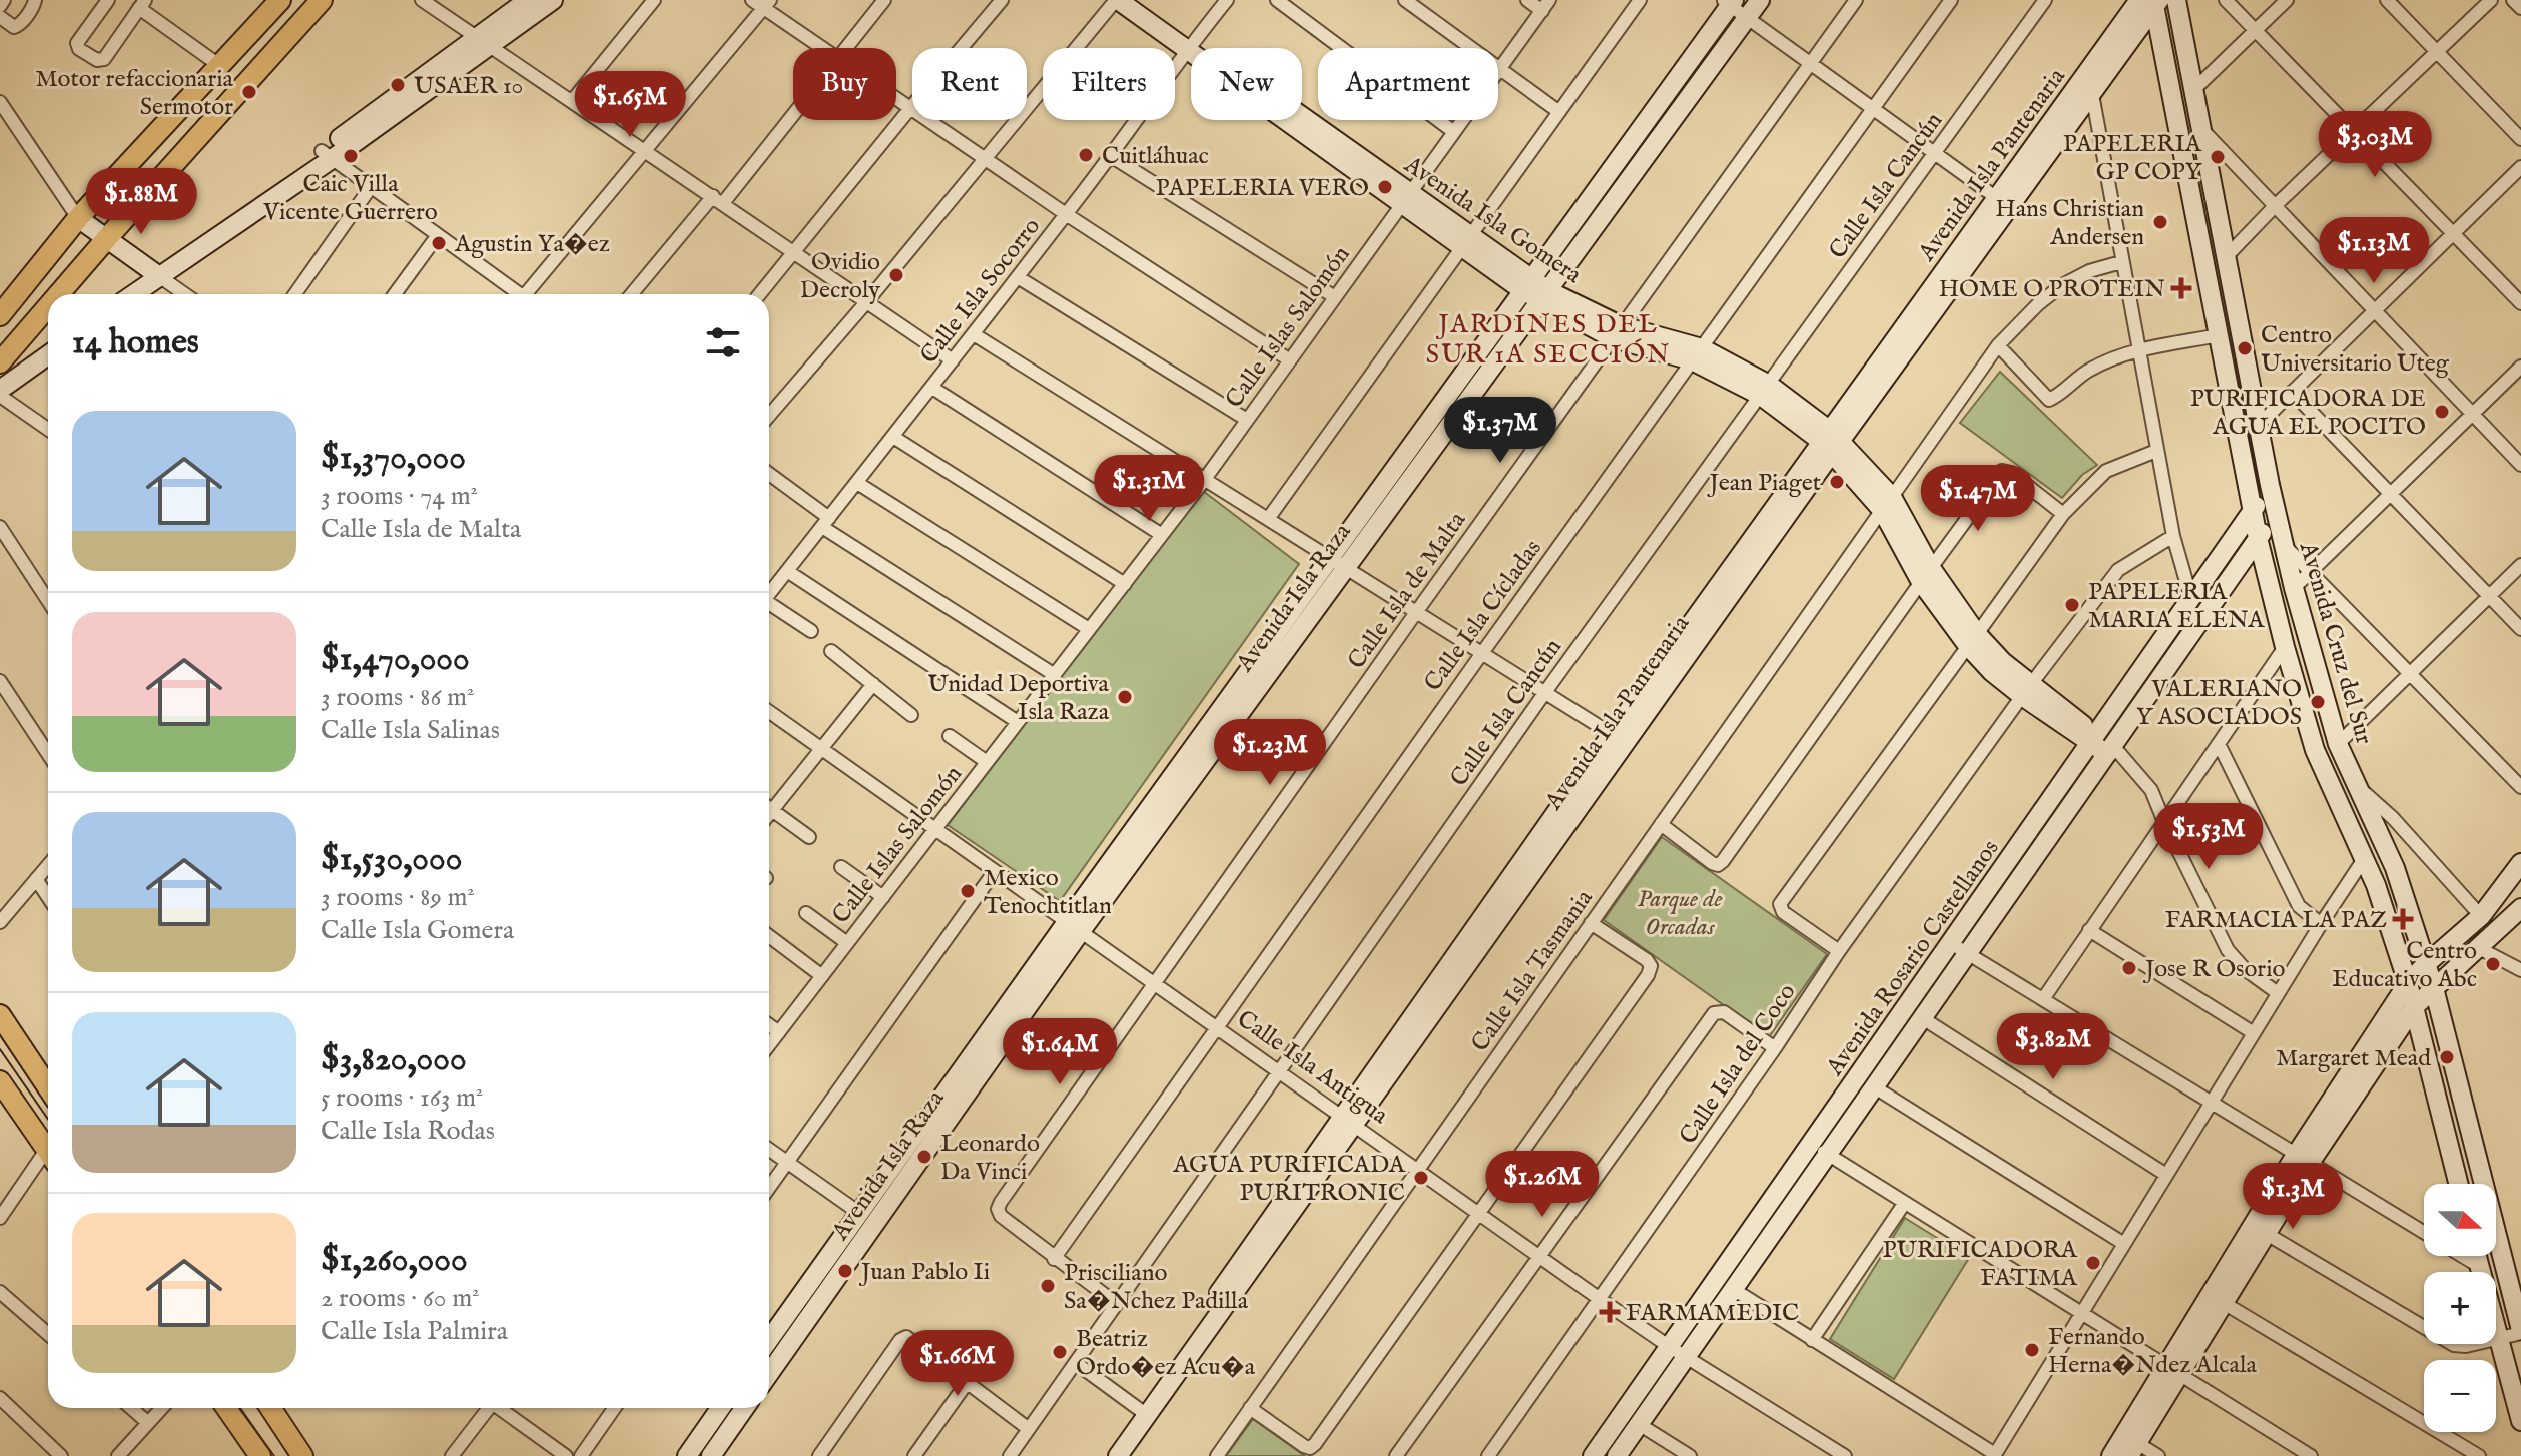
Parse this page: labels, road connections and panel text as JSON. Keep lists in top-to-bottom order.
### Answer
{
  "streets": {
    "street": [
      "Avenida Isla Pantenaria",
      "Calle Isla Cancún",
      "Avenida Isla Gomera",
      "Calle Isla Socorro",
      "Calle Islas Salomón",
      "Calle Isla de Malta",
      "Avenida Isla Raza",
      "Calle Isla Cícladas",
      "Avenida Cruz del Sur",
      "Avenida Rosario Castellanos",
      "Calle Isla Tasmania",
      "Calle Isla del Coco",
      "Calle Isla Antigua"
    ]
  },
  "crossings": [
    ["Avenida Isla Pantenaria", "Avenida Isla Gomera"],
    ["Avenida Isla Pantenaria", "Avenida Cruz del Sur"],
    ["Avenida Isla Pantenaria", "Calle Isla Antigua"],
    ["Calle Isla Cancún", "Avenida Isla Gomera"],
    ["Calle Isla Cancún", "Calle Isla Antigua"],
    ["Avenida Isla Gomera", "Calle Isla Socorro"],
    ["Avenida Isla Gomera", "Calle Islas Salomón"],
    ["Avenida Isla Gomera", "Calle Isla de Malta"],
    ["Avenida Isla Gomera", "Avenida Isla Raza"],
    ["Avenida Isla Gomera", "Calle Isla Cícladas"],
    ["Avenida Isla Gomera", "Avenida Rosario Castellanos"],
    ["Avenida Isla Gomera", "Calle Isla Tasmania"],
    ["Avenida Isla Gomera", "Calle Isla del Coco"],
    ["Calle Islas Salomón", "Calle Isla Antigua"],
    ["Calle Isla de Malta", "Calle Isla Cícladas"],
    ["Calle Isla de Malta", "Calle Isla Antigua"],
    ["Avenida Isla Raza", "Calle Isla Antigua"],
    ["Calle Isla Cícladas", "Calle Isla Antigua"],
    ["Avenida Cruz del Sur", "Avenida Rosario Castellanos"],
    ["Avenida Rosario Castellanos", "Calle Isla Antigua"],
    ["Calle Isla Tasmania", "Calle Isla Antigua"],
    ["Calle Isla del Coco", "Calle Isla Antigua"]
  ],
  "districts": ["JARDINES DEL SUR 1A SECCIÓN"],
  "parks": ["Parque de Orcadas"],
  "places": {
    "other": [
      "USAER 10",
      "Motor refaccionaria Sermotor",
      "Cuitláhuac",
      "Caic Villa Vicente Guerrero",
      "PAPELERIA GP COPY",
      "PAPELERIA VERO",
      "Hans Christian Andersen",
      "Agustin Ya�ez",
      "Ovidio Decroly",
      "Centro Universitario Uteg",
      "PURIFICADORA DE AGUA EL POCITO",
      "Jean Piaget",
      "PAPELERIA MARIA ELENA",
      "Unidad Deportiva Isla Raza",
      "VALERIANO Y ASOCIADOS",
      "Mexico Tenochtitlan",
      "Centro Educativo Abc",
      "Jose R Osorio",
      "Margaret Mead",
      "Leonardo Da Vinci",
      "AGUA PURIFICADA PURITRONIC",
      "PURIFICADORA FATIMA",
      "Juan Pablo Ii",
      "Prisciliano Sa�Nchez Padilla",
      "Fernando Herna�Ndez Alcala",
      "Beatriz Ordo�ez Acu�a"
    ],
    "health": ["HOME O PROTEIN", "FARMACIA LA PAZ", "FARMAMEDIC"]
  },
  "north": "right",
  "page": {
    "chip": [
      "Buy",
      "Rent",
      "Filters",
      "New",
      "Apartment"
    ],
    "price": [
      "$1.65M",
      "$3.03M",
      "$1.88M",
      "$1.13M",
      "$1.37M",
      "$1.31M",
      "$1.47M",
      "$1.23M",
      "$1.53M",
      "$3.82M",
      "$1.64M",
      "$1.26M",
      "$1.3M",
      "$1.66M"
    ],
    "heading": "14 homes",
    "list": [
      {
        "name": "$1,370,000",
        "note": "3 rooms · 74 m² · Calle Isla de Malta"
      },
      {
        "name": "$1,470,000",
        "note": "3 rooms · 86 m² · Calle Isla Salinas"
      },
      {
        "name": "$1,530,000",
        "note": "3 rooms · 89 m² · Calle Isla Gomera"
      },
      {
        "name": "$3,820,000",
        "note": "5 rooms · 163 m² · Calle Isla Rodas"
      },
      {
        "name": "$1,260,000",
        "note": "2 rooms · 60 m² · Calle Isla Palmira"
      }
    ],
    "map_buttons": ["+", "−"]
  }
}
